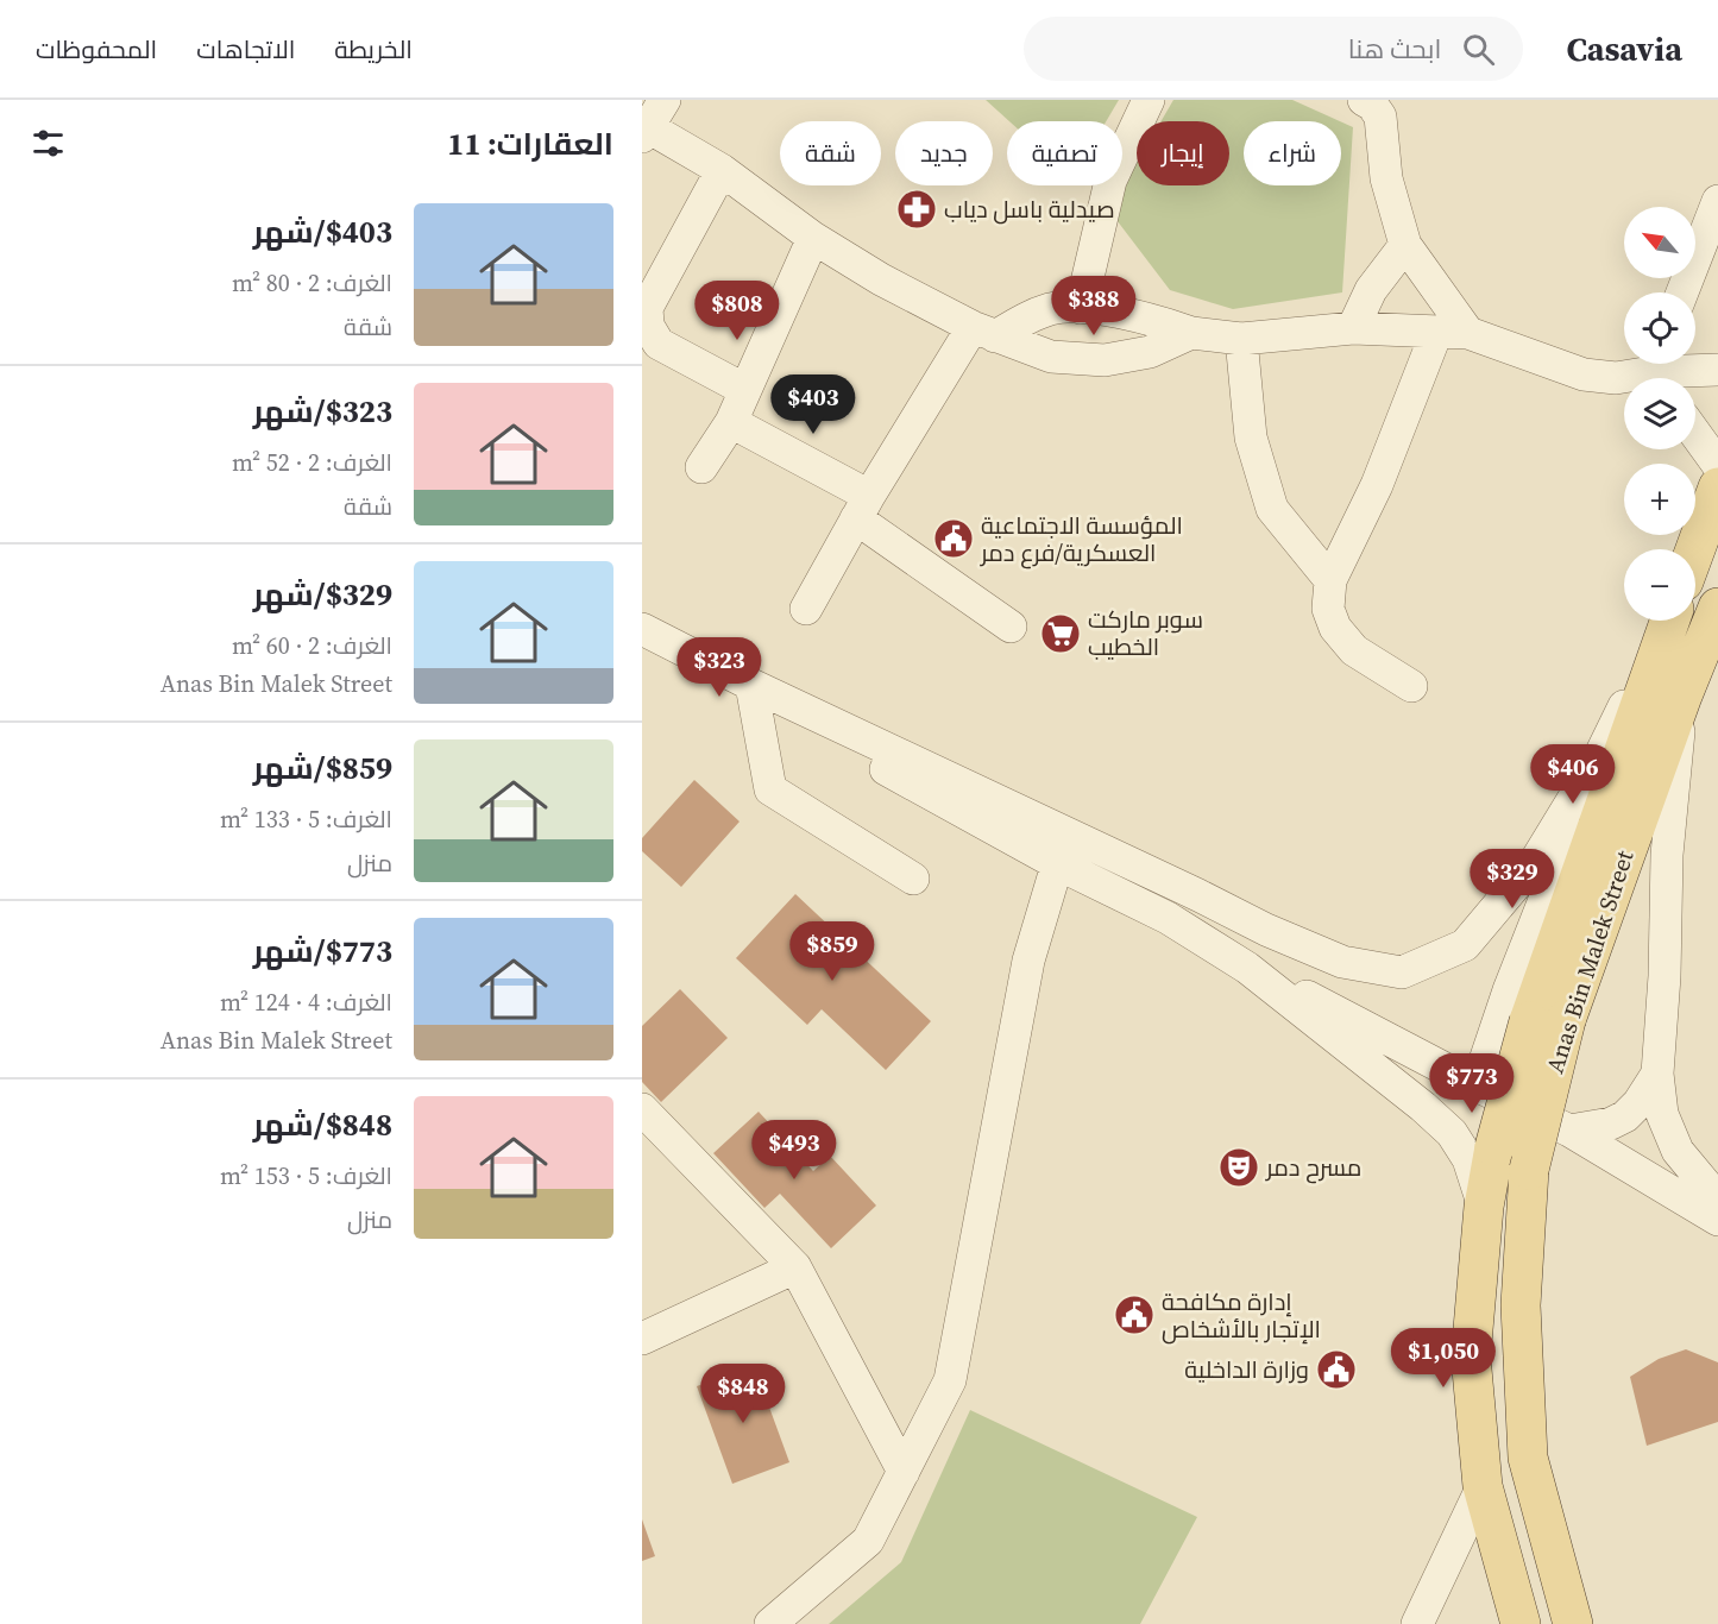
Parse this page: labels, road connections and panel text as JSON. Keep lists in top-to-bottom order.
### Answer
{
  "streets": {
    "main road": ["Anas Bin Malek Street"]
  },
  "places": {
    "pharmacy": ["صيدلية باسل دياب"],
    "public building": ["المؤسسة الاجتماعية العسكرية/فرع دمر", "إدارة مكافحة الإتجار بالأشخاص", "وزارة الداخلية"],
    "supermarket": ["سوبر ماركت الخطيب"],
    "theatre": ["مسرح دمر"]
  },
  "north": "top left",
  "page": {
    "header": "Casavia",
    "search": "ابحث هنا",
    "nav": ["الخريطة", "الاتجاهات", "المحفوظات"],
    "heading": "العقارات: 11",
    "chip": [
      "شراء",
      "إيجار",
      "تصفية",
      "جديد",
      "شقة"
    ],
    "list": [
      {
        "name": "$403/شهر",
        "note": "الغرف: 2 · 80 m² · شقة"
      },
      {
        "name": "$323/شهر",
        "note": "الغرف: 2 · 52 m² · شقة"
      },
      {
        "name": "$329/شهر",
        "note": "الغرف: 2 · 60 m² · Anas Bin Malek Street"
      },
      {
        "name": "$859/شهر",
        "note": "الغرف: 5 · 133 m² · منزل"
      },
      {
        "name": "$773/شهر",
        "note": "الغرف: 4 · 124 m² · Anas Bin Malek Street"
      },
      {
        "name": "$848/شهر",
        "note": "الغرف: 5 · 153 m² · منزل"
      }
    ],
    "map_buttons": ["+", "−"],
    "price": [
      "$388",
      "$808",
      "$403",
      "$323",
      "$406",
      "$329",
      "$859",
      "$773",
      "$493",
      "$1,050",
      "$848"
    ]
  }
}
